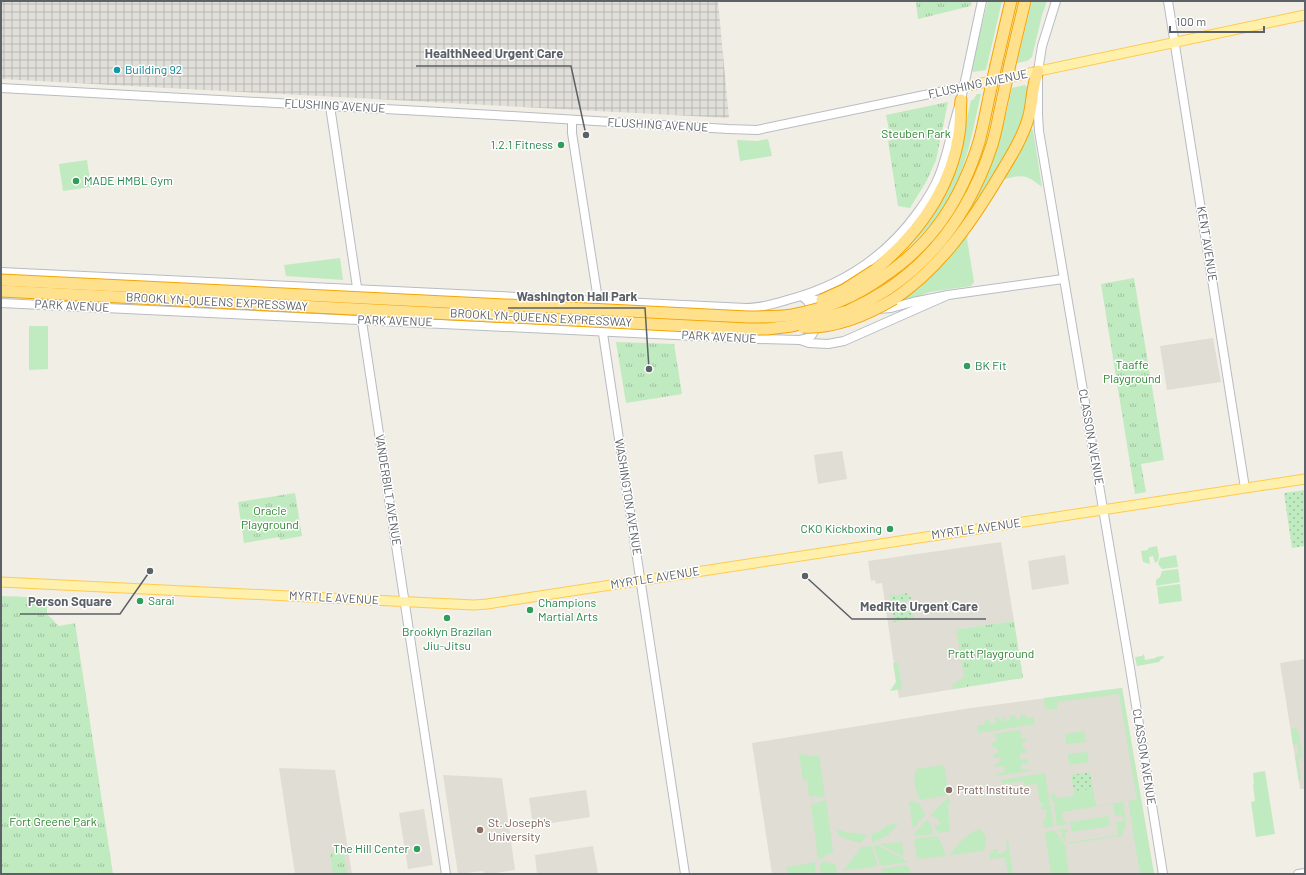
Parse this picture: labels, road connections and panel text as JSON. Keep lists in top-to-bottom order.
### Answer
{
  "streets": {
    "highway": ["BROOKLYN-QUEENS EXPRESSWAY"],
    "main road": [
      "FLUSHING AVENUE",
      "KENT AVENUE",
      "PARK AVENUE",
      "CLASSON AVENUE",
      "VANDERBILT AVENUE",
      "WASHINGTON AVENUE",
      "MYRTLE AVENUE"
    ]
  },
  "crossings": [
    ["FLUSHING AVENUE", "KENT AVENUE"],
    ["FLUSHING AVENUE", "CLASSON AVENUE"],
    ["FLUSHING AVENUE", "VANDERBILT AVENUE"],
    ["FLUSHING AVENUE", "WASHINGTON AVENUE"],
    ["KENT AVENUE", "MYRTLE AVENUE"],
    ["PARK AVENUE", "CLASSON AVENUE"],
    ["PARK AVENUE", "VANDERBILT AVENUE"],
    ["PARK AVENUE", "WASHINGTON AVENUE"],
    ["CLASSON AVENUE", "MYRTLE AVENUE"],
    ["VANDERBILT AVENUE", "MYRTLE AVENUE"],
    ["WASHINGTON AVENUE", "MYRTLE AVENUE"]
  ],
  "parks": [
    "Steuben Park",
    "Taaffe Playground",
    "Oracle Playground",
    "Pratt Playground",
    "Fort Greene Park"
  ],
  "places": [
    "Building 92",
    "HealthNeed Urgent Care",
    "1.2.1 Fitness",
    "MADE HMBL Gym",
    "BK Fit",
    "Washington Hall Park",
    "CKO Kickboxing",
    "Person Square",
    "MedRite Urgent Care",
    "Sarai",
    "Champions Martial Arts",
    "Brooklyn Brazilan Jiu-Jitsu",
    "Pratt Institute",
    "St. Joseph's University",
    "The Hill Center"
  ],
  "scale_bar": "100 m"
}
